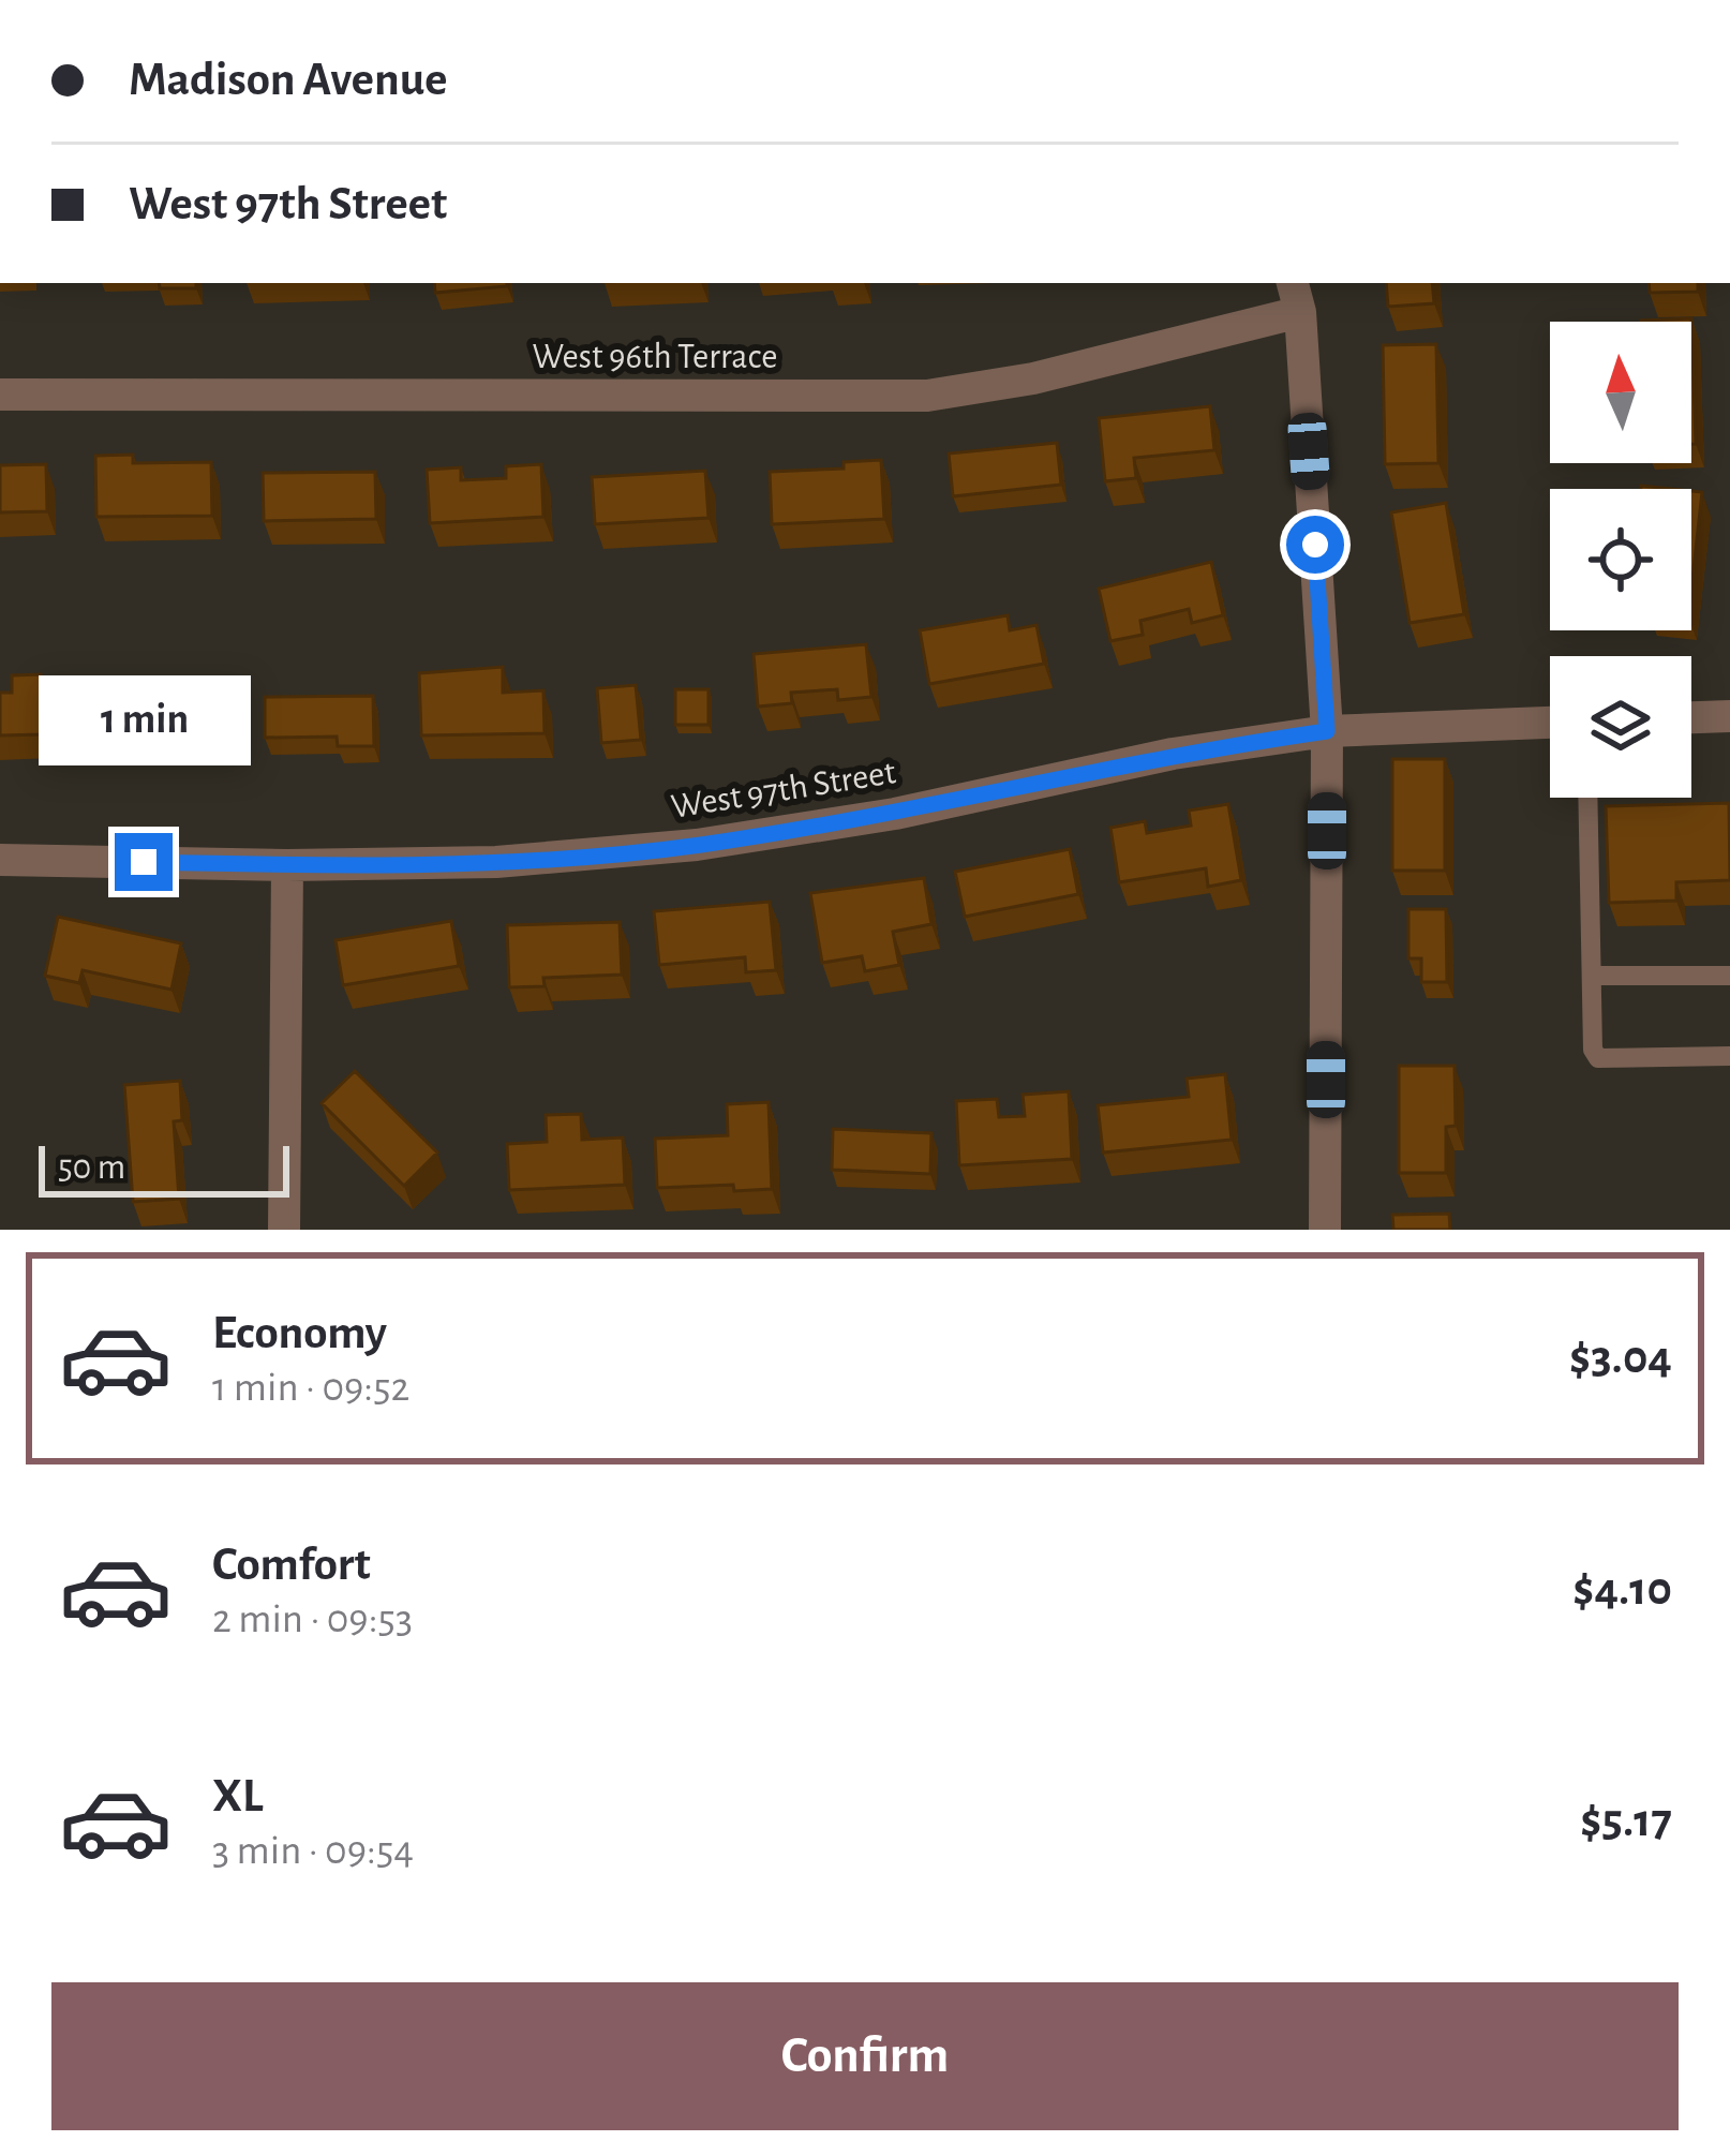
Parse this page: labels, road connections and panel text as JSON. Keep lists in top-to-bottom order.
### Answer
{
  "streets": {
    "street": ["West 96th Terrace", "West 97th Street"]
  },
  "scale_bar": "50 m",
  "north": "top",
  "page": {
    "banner": ["Madison Avenue", "West 97th Street"],
    "bubble": "1 min",
    "scale": "50 m",
    "list": [
      {
        "name": "Economy",
        "note": "1 min · 09:52",
        "value": "$3.04"
      },
      {
        "name": "Comfort",
        "note": "2 min · 09:53",
        "value": "$4.10"
      },
      {
        "name": "XL",
        "note": "3 min · 09:54",
        "value": "$5.17"
      }
    ],
    "buttons": "Confirm"
  }
}
